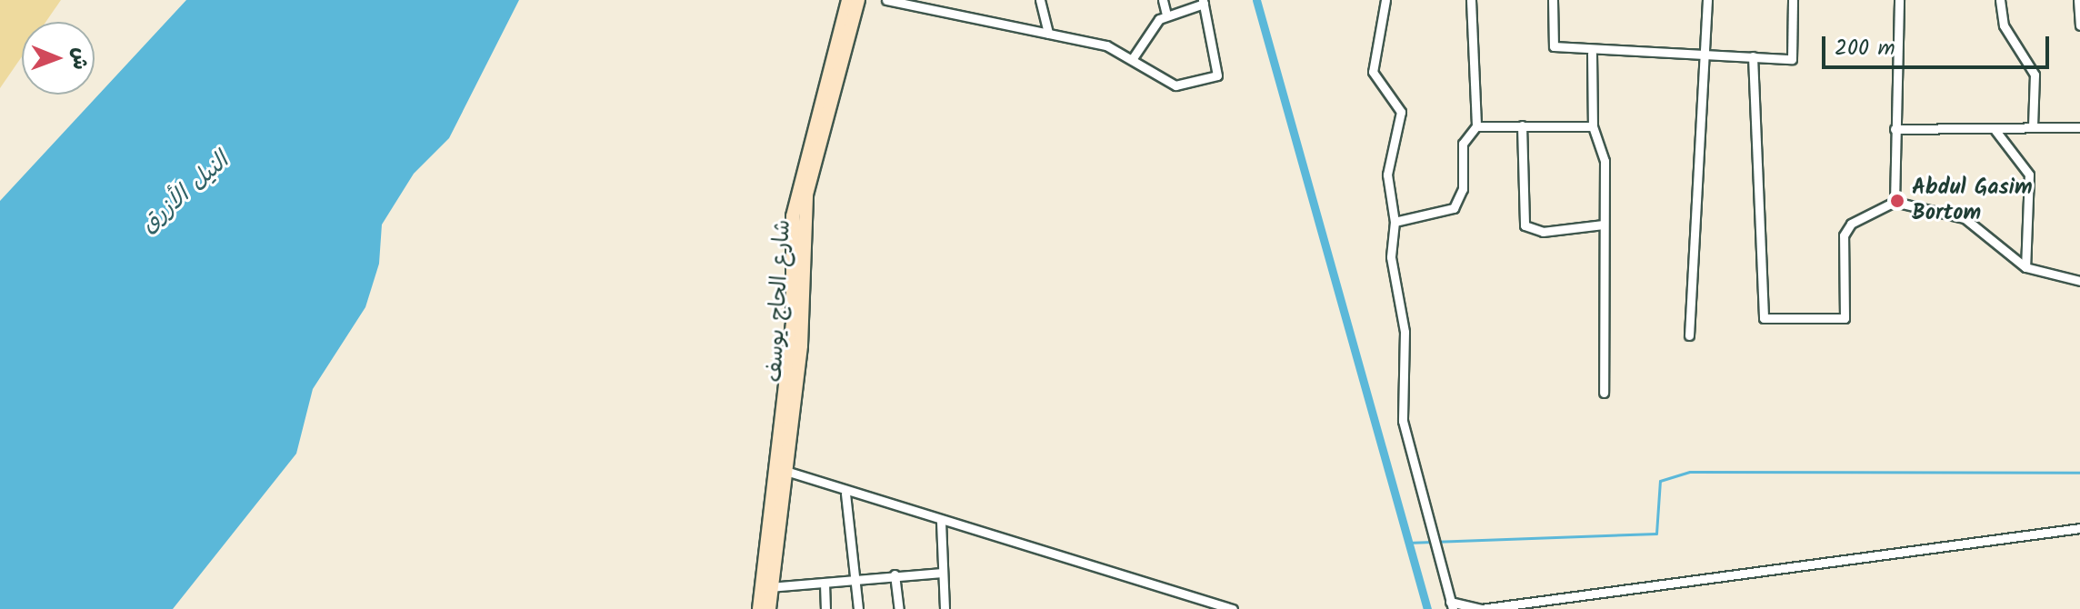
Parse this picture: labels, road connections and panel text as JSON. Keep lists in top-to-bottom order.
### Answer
{
  "streets": {
    "main road": ["شارع الحاج يوسف"]
  },
  "water": ["النيل الأزرق"],
  "places": ["Abdul Gasim Bortom"],
  "scale_bar": "200 m",
  "north": "right"
}
